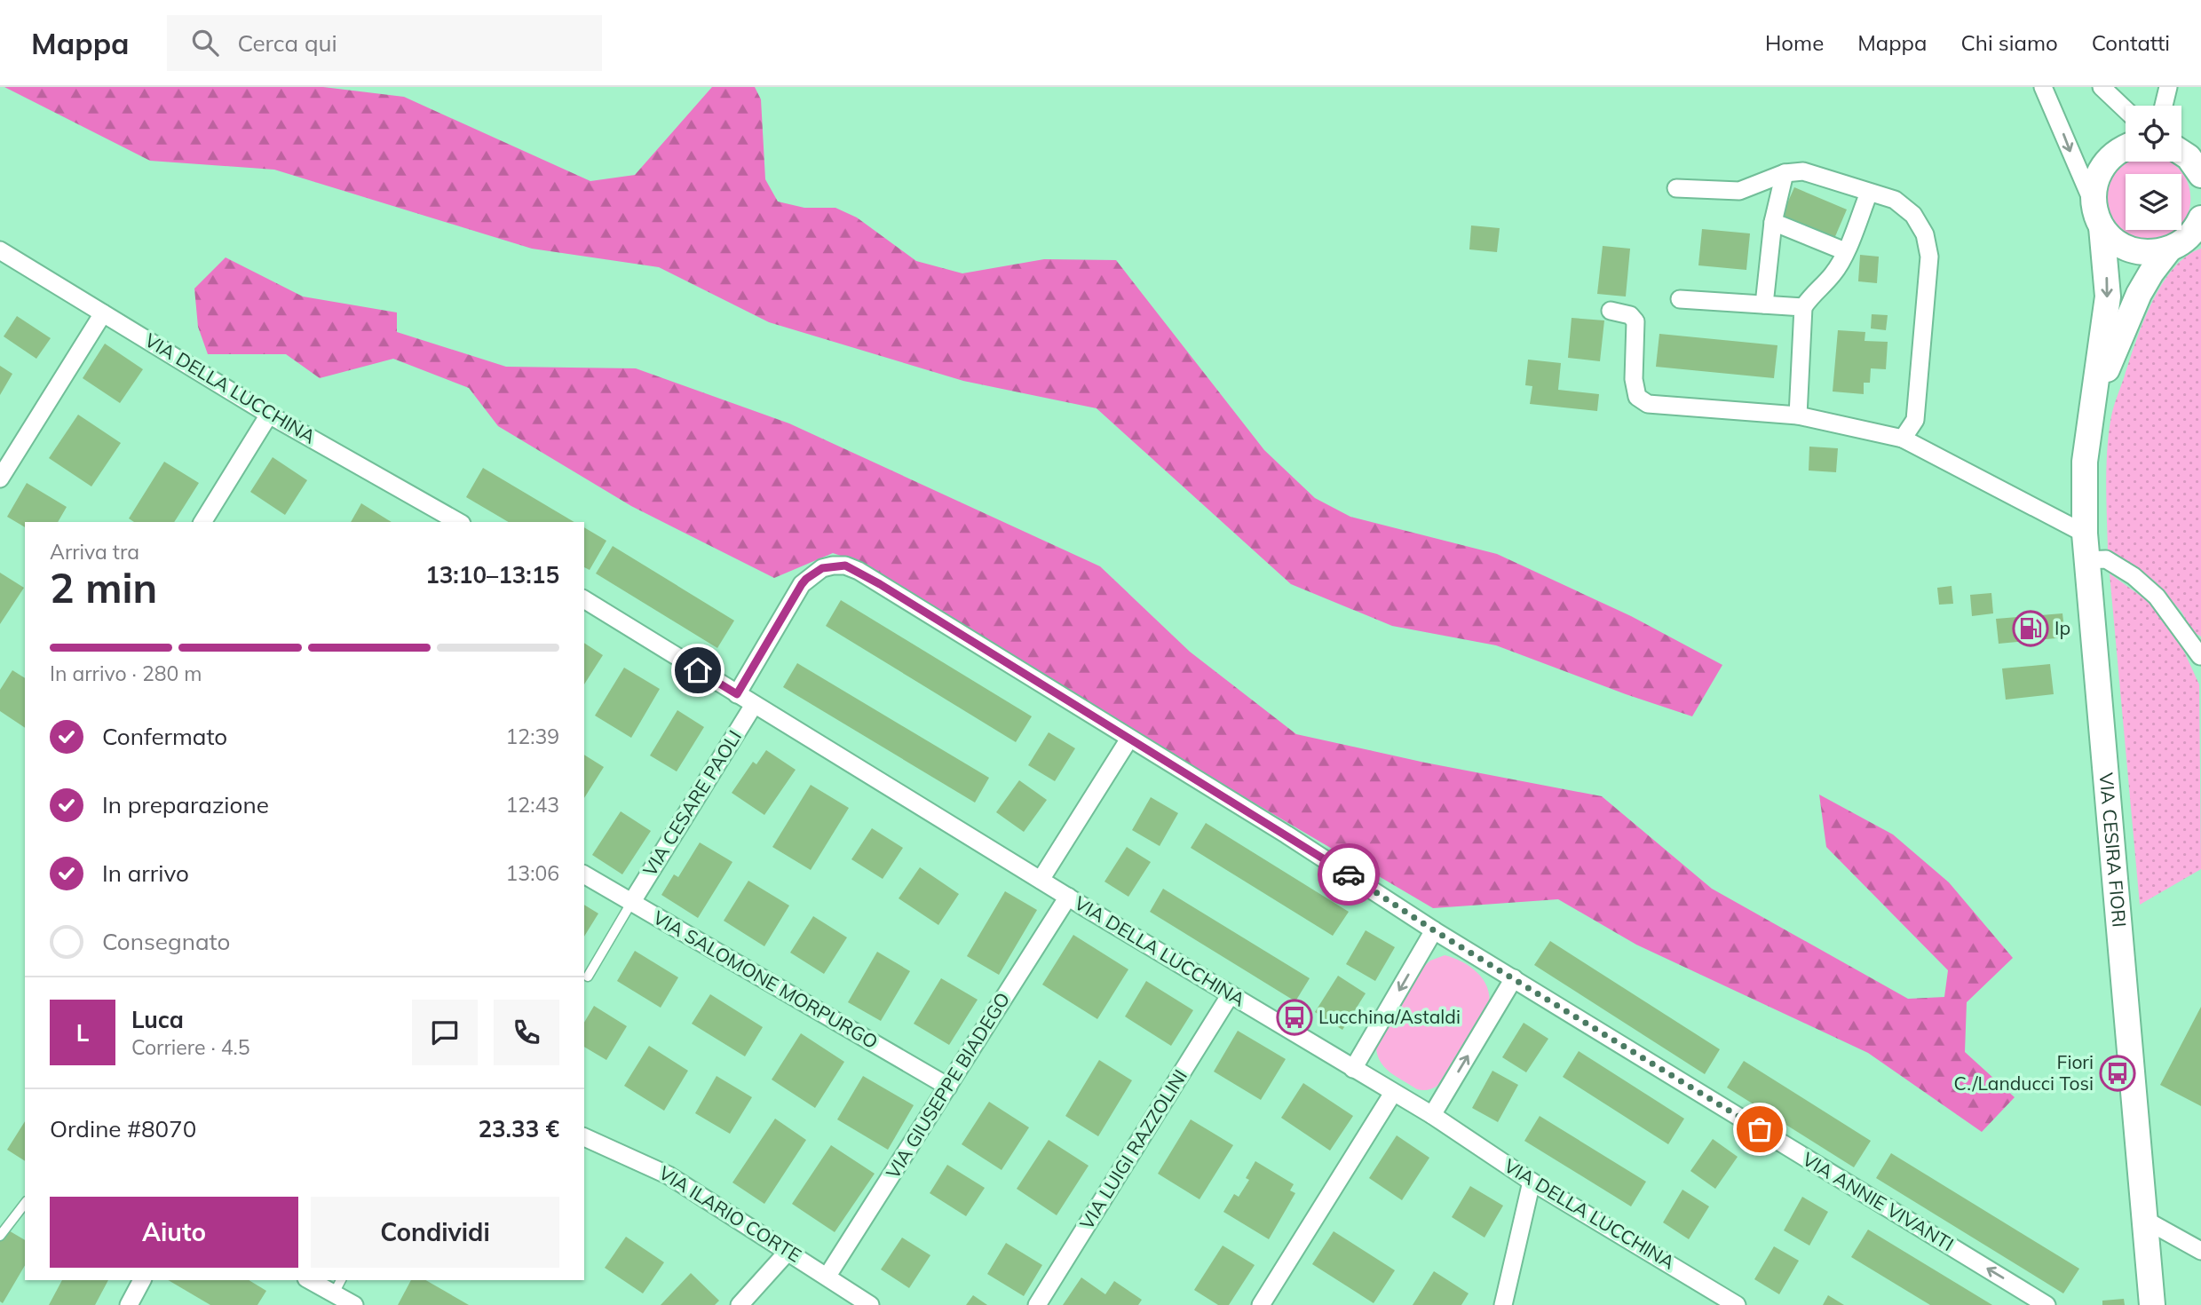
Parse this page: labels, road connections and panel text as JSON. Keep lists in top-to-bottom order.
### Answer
{
  "streets": {
    "street": [
      "VIA DELLA LUCCHINA",
      "VIA CESARE PAOLI",
      "VIA CESIRA FIORI",
      "VIA SALOMONE MORPURGO",
      "VIA GIUSEPPE BIADEGO",
      "VIA LUIGI RAZZOLINI",
      "VIA ANNIE VIVANTI",
      "VIA ILARIO CORTE"
    ]
  },
  "crossings": [
    ["VIA DELLA LUCCHINA", "VIA CESARE PAOLI"],
    ["VIA DELLA LUCCHINA", "VIA GIUSEPPE BIADEGO"],
    ["VIA DELLA LUCCHINA", "VIA LUIGI RAZZOLINI"],
    ["VIA DELLA LUCCHINA", "VIA ANNIE VIVANTI"],
    ["VIA CESARE PAOLI", "VIA SALOMONE MORPURGO"],
    ["VIA SALOMONE MORPURGO", "VIA GIUSEPPE BIADEGO"],
    ["VIA GIUSEPPE BIADEGO", "VIA ILARIO CORTE"]
  ],
  "one_way": ["VIA ANNIE VIVANTI"],
  "places": {
    "fuel station": ["Ip"],
    "bus stop": ["Lucchina/Astaldi", "Fiori C./Landucci Tosi"]
  },
  "page": {
    "header": "Mappa",
    "search": "Cerca qui",
    "nav": [
      "Home",
      "Mappa",
      "Chi siamo",
      "Contatti"
    ],
    "heading": ["2 min", "Arriva tra", "13:10–13:15"],
    "panel": [
      "Luca",
      "Corriere · 4.5",
      "Ordine #8070",
      "23.33 €"
    ],
    "bar": "In arrivo · 280 m",
    "list": [
      ["Confermato", "12:39"],
      ["In preparazione", "12:43"],
      ["In arrivo", "13:06"],
      "Consegnato"
    ],
    "round": "L",
    "buttons": ["Aiuto", "Condividi"]
  }
}
